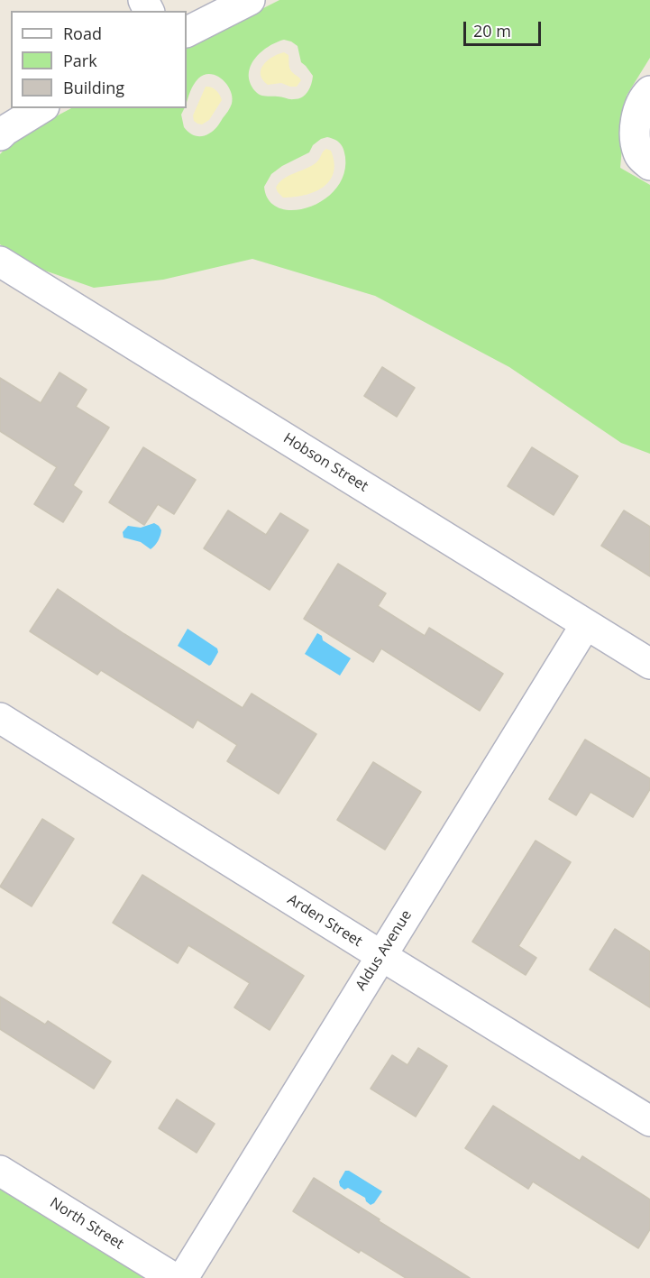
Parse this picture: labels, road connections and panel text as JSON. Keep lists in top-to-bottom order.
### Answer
{
  "streets": {
    "street": [
      "Hobson Street",
      "Arden Street",
      "Aldus Avenue",
      "North Street"
    ]
  },
  "crossings": [
    ["Hobson Street", "Aldus Avenue"],
    ["Arden Street", "Aldus Avenue"]
  ],
  "legend": ["Road", "Park", "Building"],
  "scale_bar": "20 m"
}
